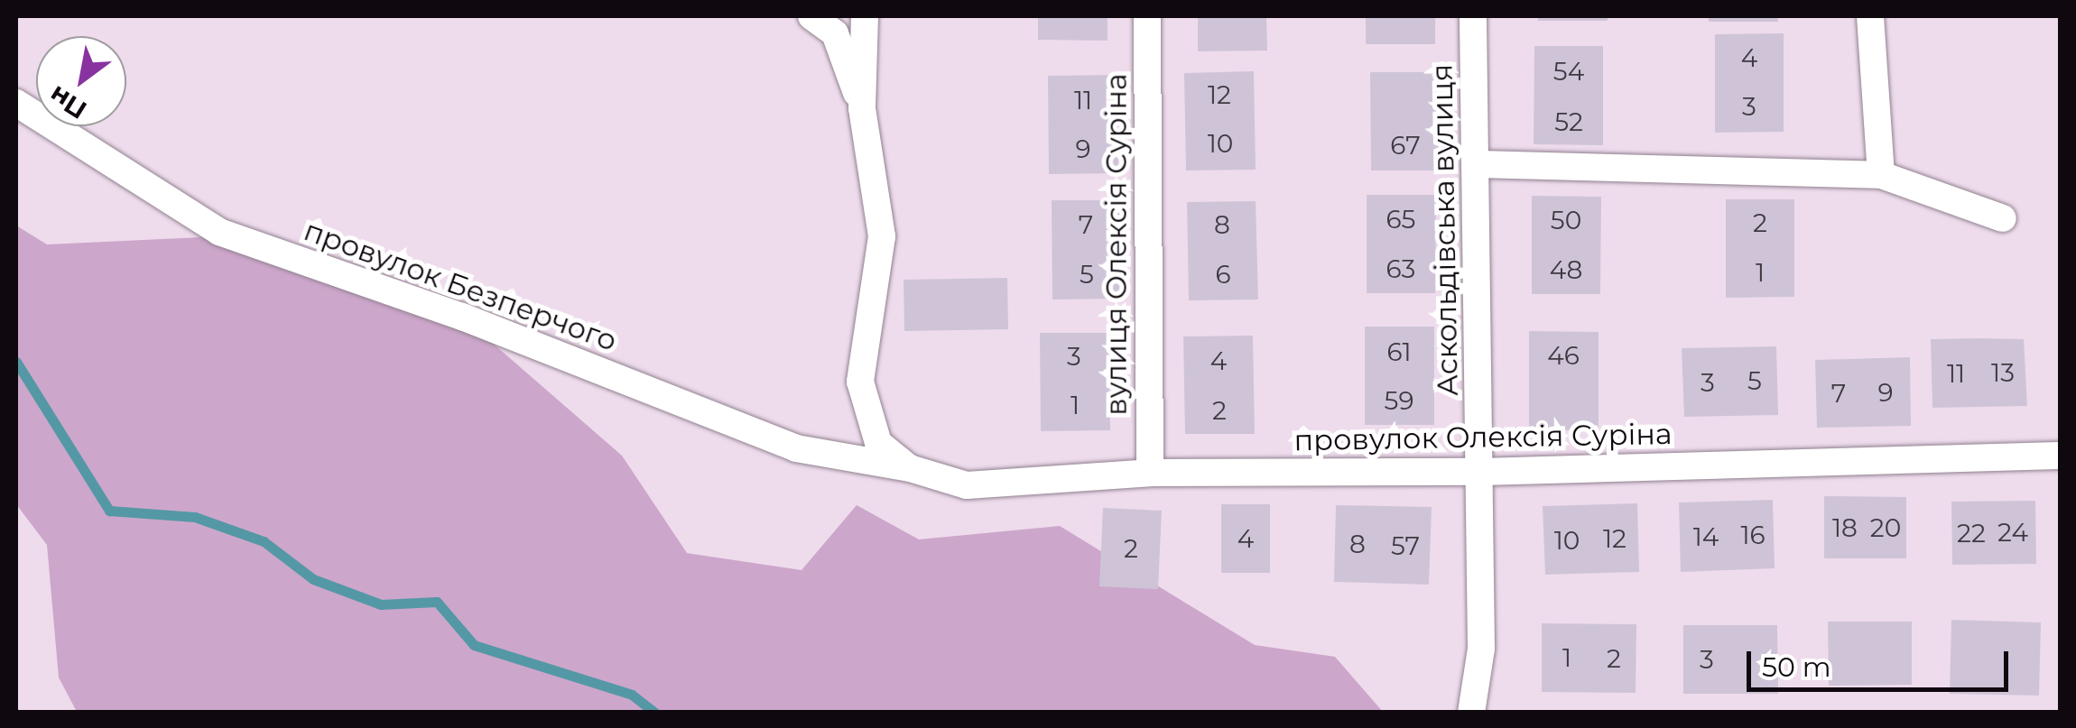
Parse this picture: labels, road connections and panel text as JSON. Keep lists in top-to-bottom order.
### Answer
{
  "streets": {
    "street": [
      "Аскольдівська вулиця",
      "вулиця Олексія Суріна",
      "провулок Безперчого",
      "провулок Олексія Суріна"
    ]
  },
  "crossings": [
    ["Аскольдівська вулиця", "провулок Олексія Суріна"],
    ["вулиця Олексія Суріна", "провулок Олексія Суріна"],
    ["провулок Безперчого", "провулок Олексія Суріна"]
  ],
  "house_numbers": [
    "4",
    "54",
    "12",
    "11",
    "3",
    "52",
    "10",
    "67",
    "9",
    "65",
    "50",
    "2",
    "7",
    "8",
    "63",
    "48",
    "1",
    "5",
    "6",
    "61",
    "46",
    "3",
    "4",
    "13",
    "11",
    "5",
    "3",
    "9",
    "7",
    "59",
    "1",
    "2",
    "18",
    "20",
    "24",
    "22",
    "16",
    "14",
    "4",
    "12",
    "10",
    "8",
    "57",
    "2",
    "1",
    "2",
    "3"
  ],
  "scale_bar": "50 m",
  "north": "bottom left"
}
